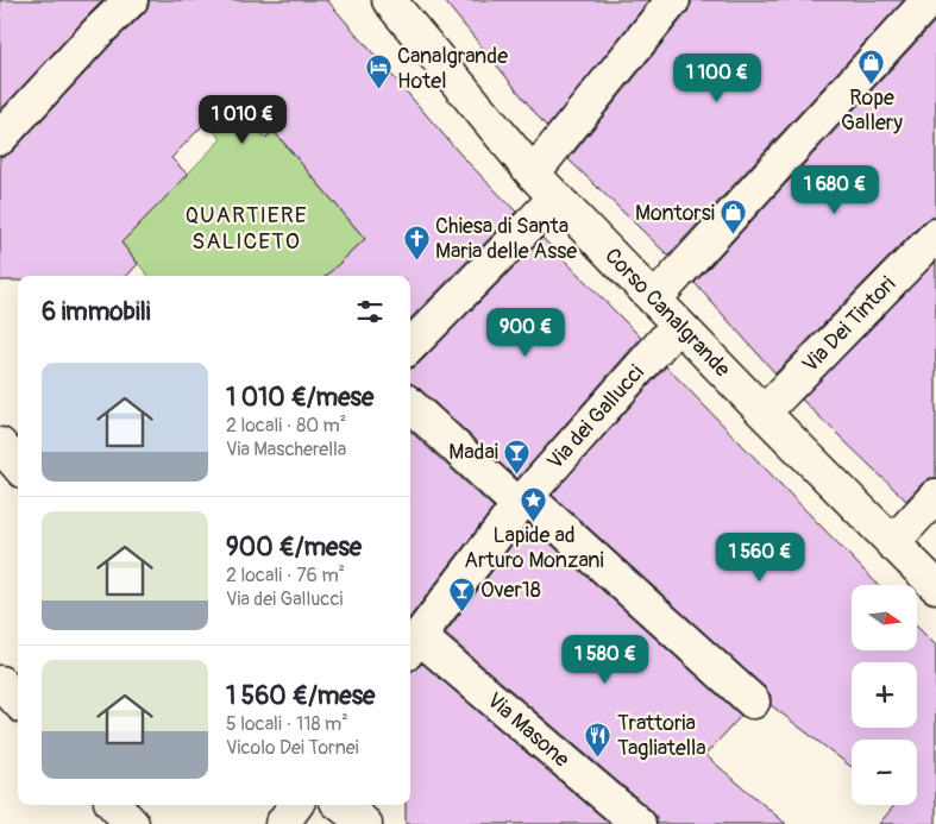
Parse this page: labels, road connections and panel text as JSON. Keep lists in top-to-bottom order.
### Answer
{
  "streets": {
    "street": [
      "Corso Canalgrande",
      "Via Dei Tintori",
      "Via dei Gallucci",
      "Via Masone"
    ]
  },
  "crossings": [
    ["Corso Canalgrande", "Via Dei Tintori"],
    ["Corso Canalgrande", "Via dei Gallucci"],
    ["Via dei Gallucci", "Via Masone"]
  ],
  "districts": ["QUARTIERE SALICETO"],
  "places": {
    "shop": ["Rope Gallery", "Montorsi"],
    "hotel": ["Canalgrande Hotel"],
    "church": ["Chiesa di Santa Maria delle Asse"],
    "bar": ["Madai", "Over18"],
    "place": ["Lapide ad Arturo Monzani"],
    "restaurant": ["Trattoria Tagliatella"]
  },
  "north": "right",
  "page": {
    "price": [
      "1 100 €",
      "1 010 €",
      "1 680 €",
      "900 €",
      "1 560 €",
      "1 580 €"
    ],
    "heading": "6 immobili",
    "list": [
      {
        "name": "1 010 €/mese",
        "note": "2 locali · 80 m² · Via Mascherella"
      },
      {
        "name": "900 €/mese",
        "note": "2 locali · 76 m² · Via dei Gallucci"
      },
      {
        "name": "1 560 €/mese",
        "note": "5 locali · 118 m² · Vicolo Dei Tornei"
      }
    ],
    "map_buttons": ["+", "−"]
  }
}
